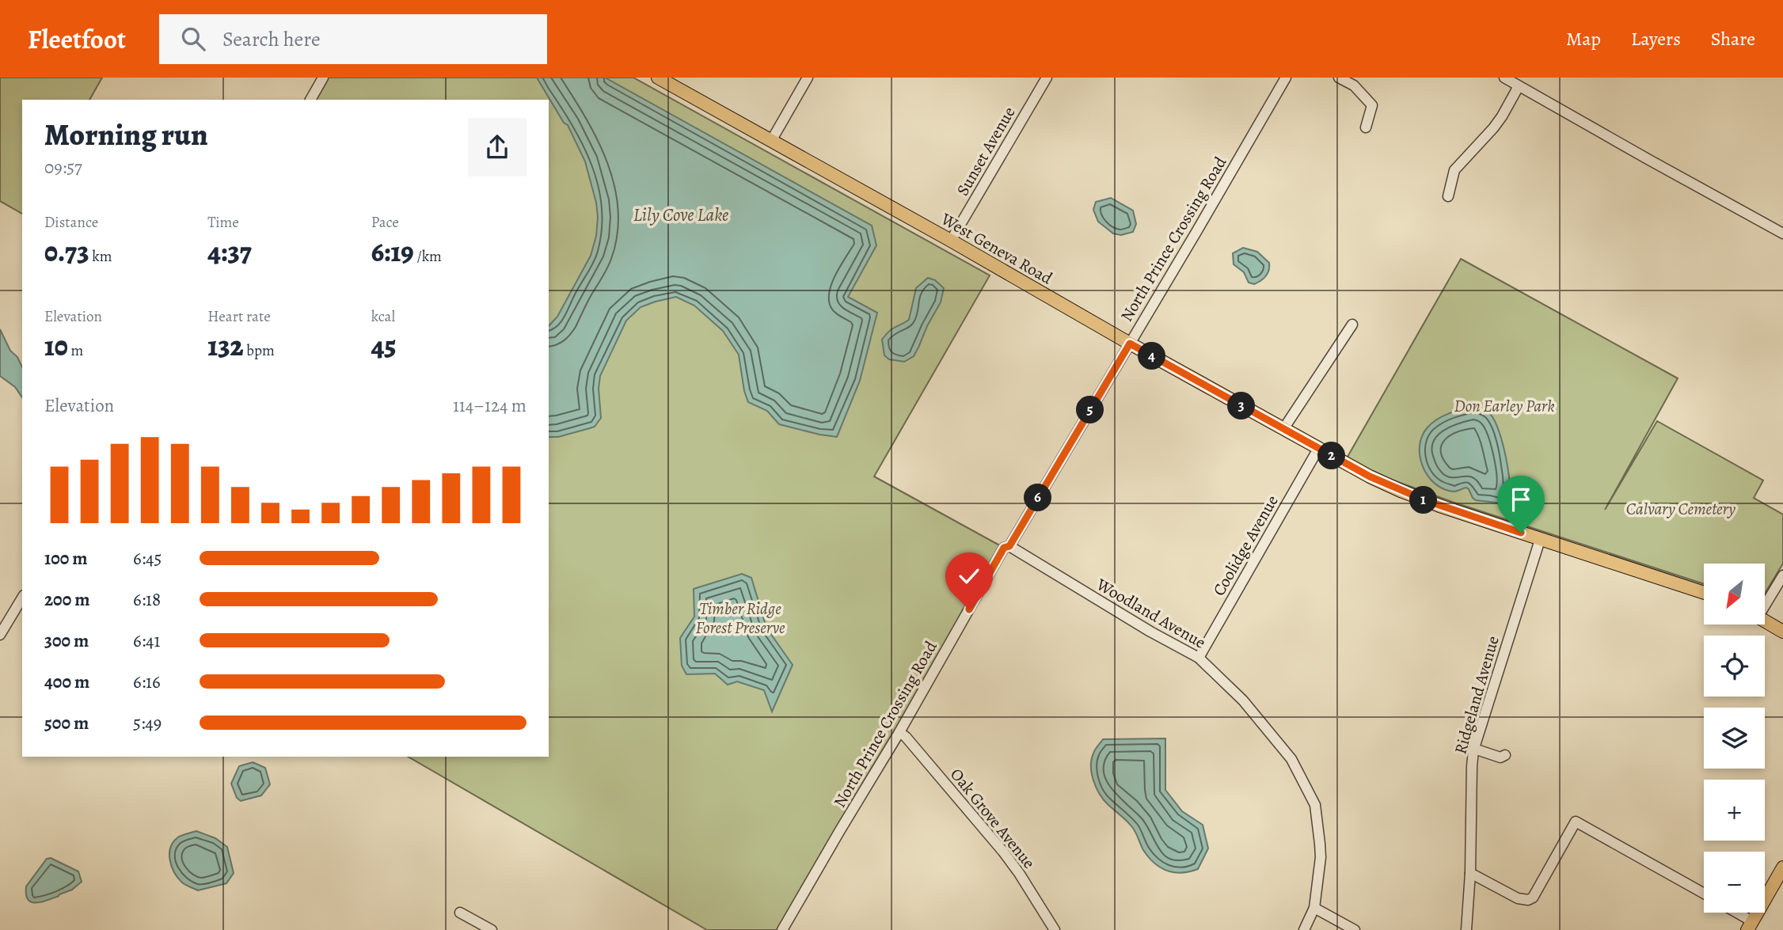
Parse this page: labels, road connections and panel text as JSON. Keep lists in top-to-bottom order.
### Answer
{
  "streets": {
    "main road": ["West Geneva Road"],
    "street": [
      "Sunset Avenue",
      "North Prince Crossing Road",
      "Coolidge Avenue",
      "Woodland Avenue",
      "Ridgeland Avenue",
      "Oak Grove Avenue"
    ]
  },
  "crossings": [
    ["Sunset Avenue", "West Geneva Road"],
    ["North Prince Crossing Road", "West Geneva Road"],
    ["North Prince Crossing Road", "Woodland Avenue"],
    ["North Prince Crossing Road", "Oak Grove Avenue"],
    ["West Geneva Road", "Coolidge Avenue"],
    ["West Geneva Road", "Ridgeland Avenue"],
    ["Coolidge Avenue", "Woodland Avenue"]
  ],
  "water": ["Lily Cove Lake"],
  "parks": ["Don Earley Park", "Calvary Cemetery", "Timber Ridge Forest Preserve"],
  "north": "bottom left",
  "page": {
    "header": "Fleetfoot",
    "search": "Search here",
    "nav": ["Map", "Layers", "Share"],
    "heading": ["Morning run", "09:57"],
    "stats": [
      ["Distance", "0.73 km"],
      ["Time", "4:37"],
      ["Pace", "6:19 /km"],
      ["Elevation", "10 m"],
      ["Heart rate", "132 bpm"],
      ["kcal", "45"]
    ],
    "pins": [
      "4",
      "3",
      "5",
      "2",
      "6",
      "1"
    ],
    "chart": ["Elevation", "114–124 m"],
    "list": [
      {
        "name": "100 m",
        "note": "6:45"
      },
      {
        "name": "200 m",
        "note": "6:18"
      },
      {
        "name": "300 m",
        "note": "6:41"
      },
      {
        "name": "400 m",
        "note": "6:16"
      },
      {
        "name": "500 m",
        "note": "5:49"
      }
    ],
    "map_buttons": ["+", "−"]
  }
}
